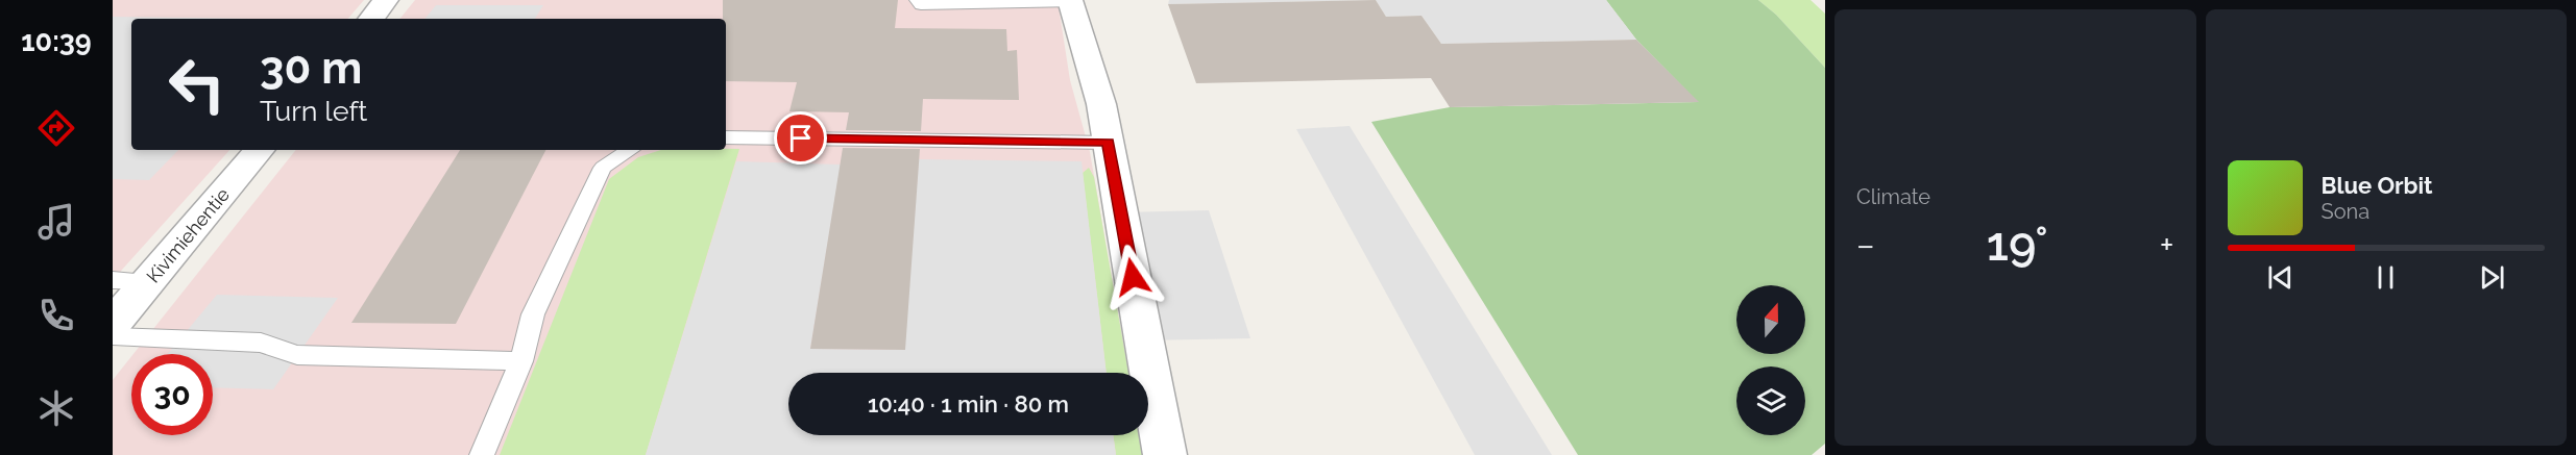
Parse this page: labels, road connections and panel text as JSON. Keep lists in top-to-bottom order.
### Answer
{
  "streets": {
    "street": ["Kivimiehentie"]
  },
  "north": "top",
  "page": {
    "tabs": "10:39",
    "tile": "Climate",
    "turn": ["30 m", "Turn left"],
    "song": ["Blue Orbit", "Sona"],
    "heat": ["−", "19°", "+"],
    "limit": "30",
    "trip": "10:40 · 1 min · 80 m"
  }
}
